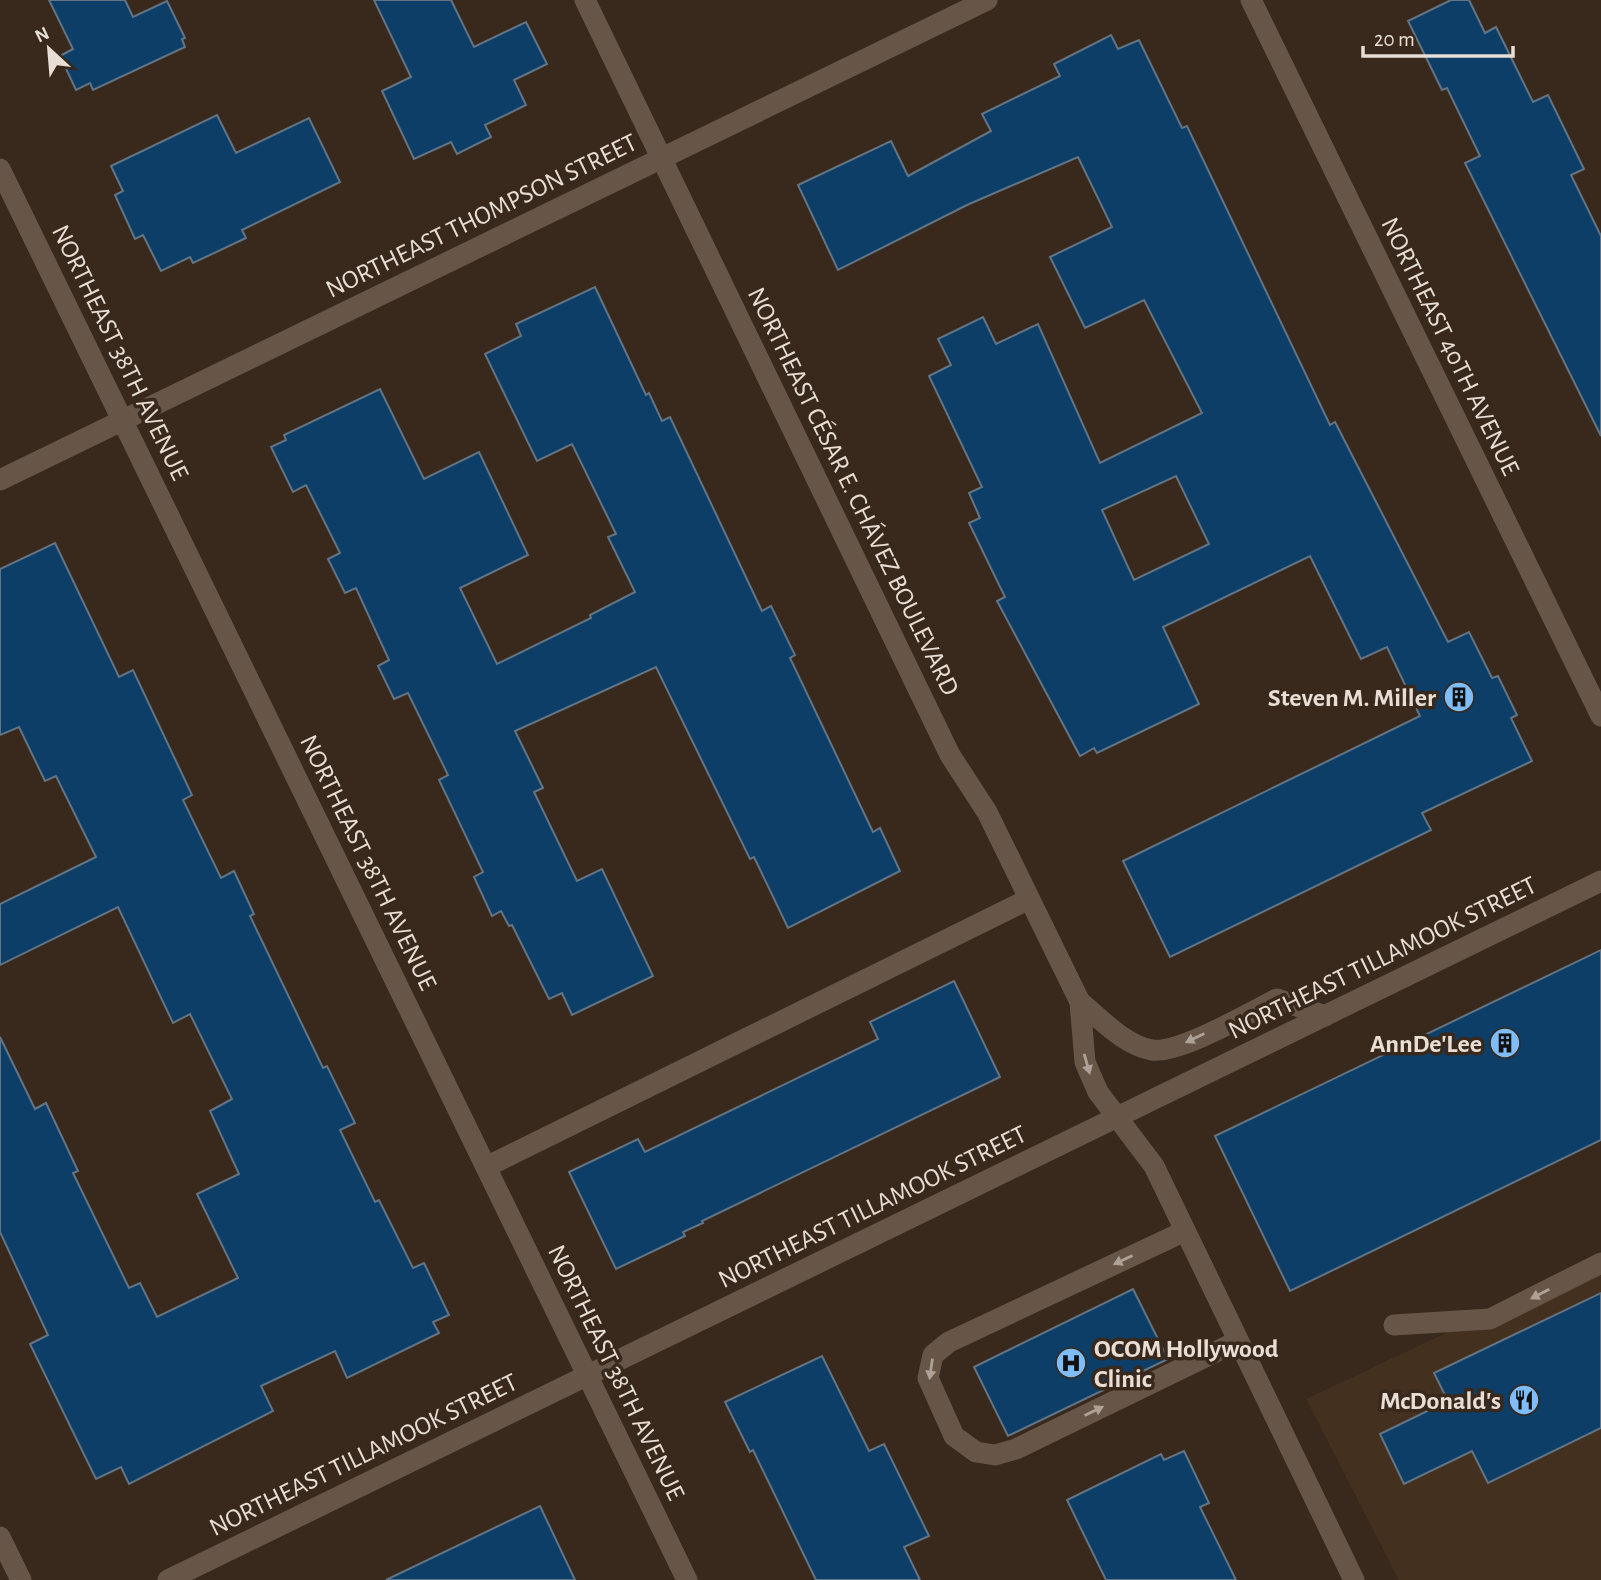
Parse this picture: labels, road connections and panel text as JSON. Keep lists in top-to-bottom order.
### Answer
{
  "streets": {
    "street": [
      "NORTHEAST THOMPSON STREET",
      "NORTHEAST 40TH AVENUE",
      "NORTHEAST 38TH AVENUE",
      "NORTHEAST CÉSAR E. CHÁVEZ BOULEVARD",
      "NORTHEAST TILLAMOOK STREET"
    ]
  },
  "crossings": [
    ["NORTHEAST THOMPSON STREET", "NORTHEAST 38TH AVENUE"],
    ["NORTHEAST THOMPSON STREET", "NORTHEAST CÉSAR E. CHÁVEZ BOULEVARD"],
    ["NORTHEAST 38TH AVENUE", "NORTHEAST TILLAMOOK STREET"],
    ["NORTHEAST CÉSAR E. CHÁVEZ BOULEVARD", "NORTHEAST TILLAMOOK STREET"]
  ],
  "places": {
    "building": ["Steven M. Miller", "AnnDe'Lee"],
    "hospital": ["OCOM Hollywood Clinic"],
    "restaurant": ["McDonald's"]
  },
  "scale_bar": "20 m",
  "north": "top left"
}
